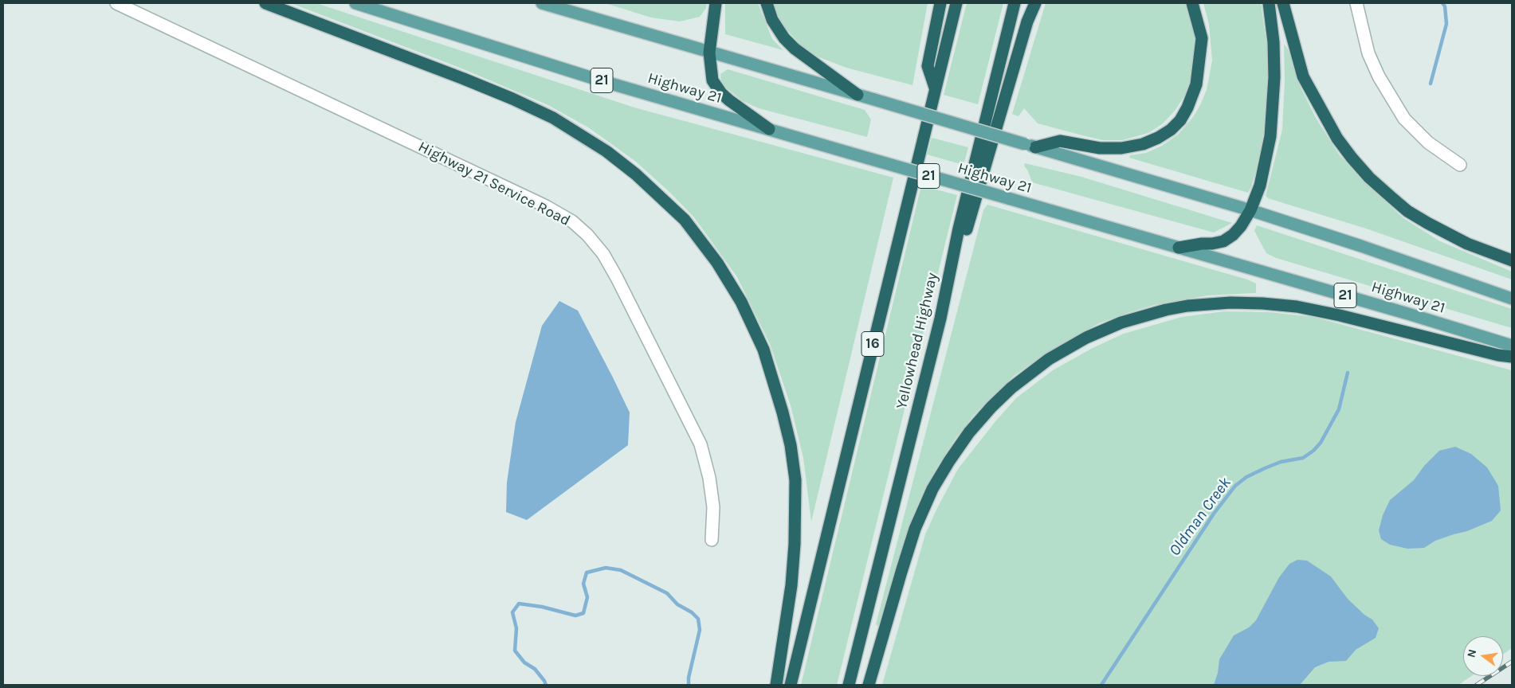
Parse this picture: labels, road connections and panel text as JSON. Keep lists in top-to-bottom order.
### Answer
{
  "streets": {
    "highway": ["Yellowhead Highway", "16"],
    "main road": ["21", "Highway 21"],
    "street": ["Highway 21 Service Road"]
  },
  "water": ["Oldman Creek"],
  "north": "left"
}
